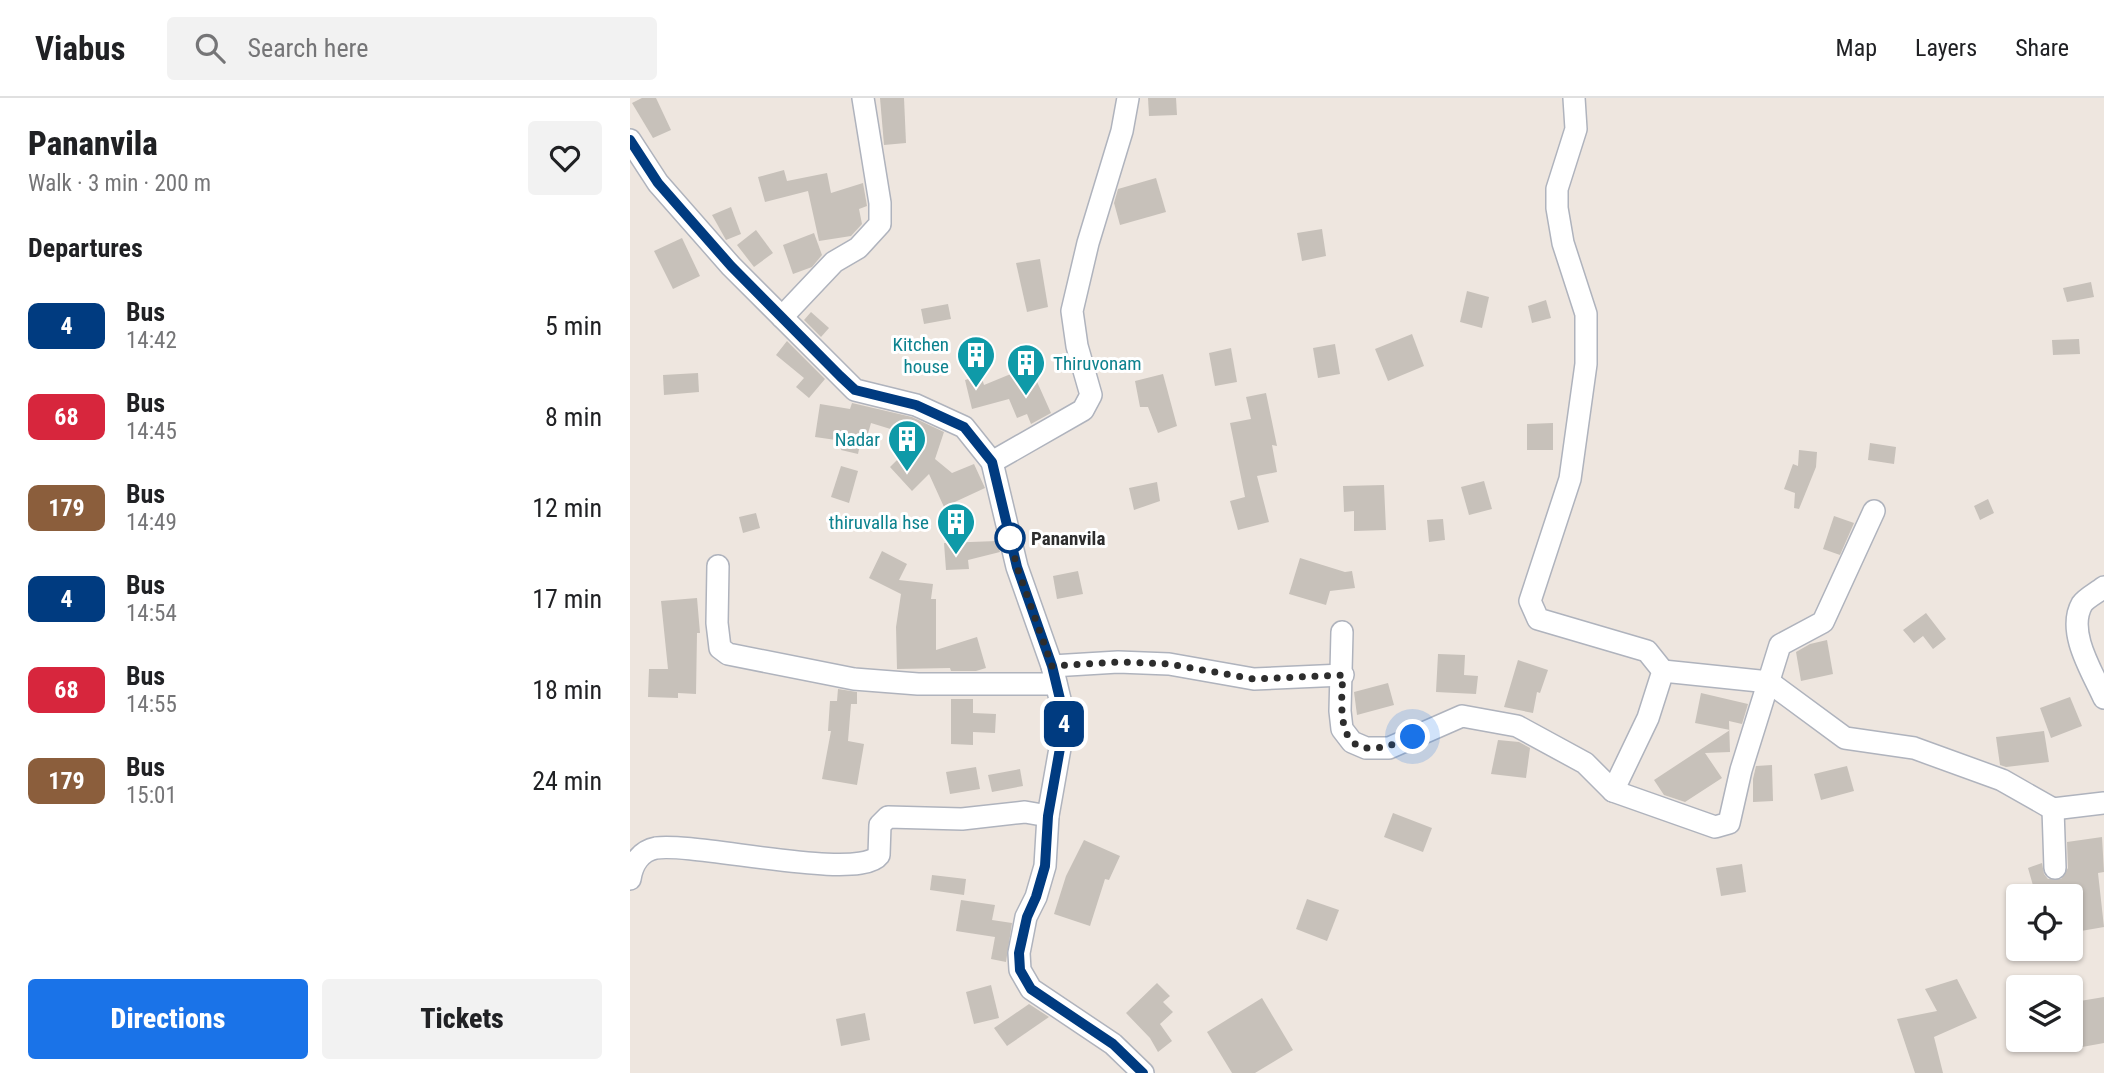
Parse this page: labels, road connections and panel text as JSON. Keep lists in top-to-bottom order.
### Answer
{
  "places": {
    "building": [
      "Kitchen house",
      "Thiruvonam",
      "Nadar",
      "thiruvalla hse"
    ],
    "other": ["Pananvila"]
  },
  "lines": ["bus line 4"],
  "page": {
    "header": "Viabus",
    "search": "Search here",
    "nav": ["Map", "Layers", "Share"],
    "heading": [
      ["Pananvila", "Walk · 3 min · 200 m"],
      "Departures"
    ],
    "on_map": "4",
    "list": [
      {
        "mark": "4",
        "name": "Bus",
        "note": "14:42",
        "value": "5 min"
      },
      {
        "mark": "68",
        "name": "Bus",
        "note": "14:45",
        "value": "8 min"
      },
      {
        "mark": "179",
        "name": "Bus",
        "note": "14:49",
        "value": "12 min"
      },
      {
        "mark": "4",
        "name": "Bus",
        "note": "14:54",
        "value": "17 min"
      },
      {
        "mark": "68",
        "name": "Bus",
        "note": "14:55",
        "value": "18 min"
      },
      {
        "mark": "179",
        "name": "Bus",
        "note": "15:01",
        "value": "24 min"
      }
    ],
    "buttons": ["Directions", "Tickets"]
  }
}
